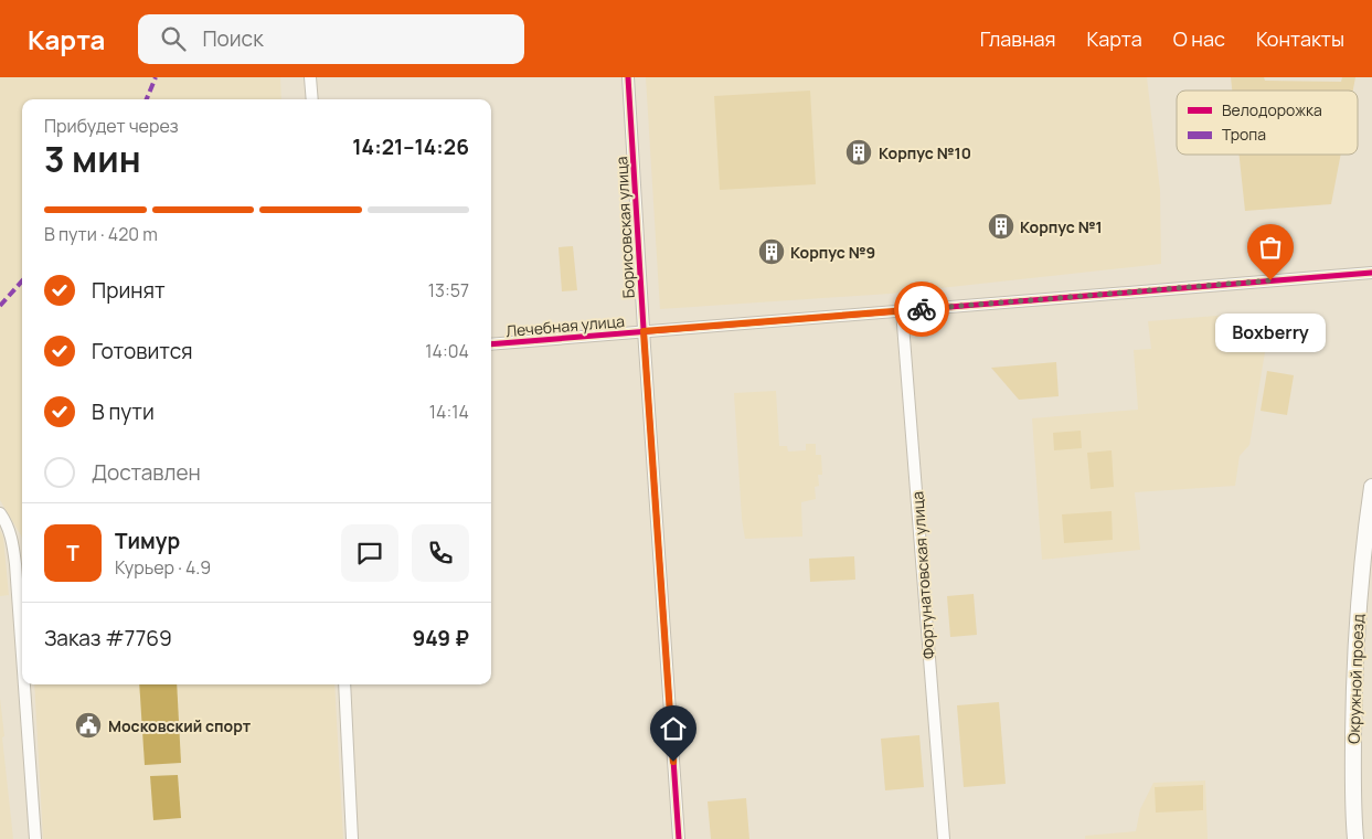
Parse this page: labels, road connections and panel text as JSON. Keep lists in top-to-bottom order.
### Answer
{
  "streets": {
    "street": [
      "Борисовская улица",
      "Лечебная улица",
      "Фортунатовская улица",
      "Окружной проезд"
    ]
  },
  "crossings": [
    ["Борисовская улица", "Лечебная улица"],
    ["Лечебная улица", "Фортунатовская улица"]
  ],
  "places": {
    "building": ["Корпус №10", "Корпус №1", "Корпус №9"],
    "other": ["Boxberry"],
    "public building": ["Московский спорт"]
  },
  "legend": ["Велодорожка", "Тропа"],
  "page": {
    "header": "Карта",
    "search": "Поиск",
    "nav": [
      "Главная",
      "Карта",
      "О нас",
      "Контакты"
    ],
    "heading": ["3 мин", "Прибудет через", "14:21–14:26"],
    "panel": [
      "Тимур",
      "Курьер · 4.9",
      "Заказ #7769",
      "949 ₽"
    ],
    "bar": "В пути · 420 m",
    "list": [
      ["Принят", "13:57"],
      ["Готовится", "14:04"],
      ["В пути", "14:14"],
      "Доставлен"
    ],
    "bubble": "Boxberry",
    "round": "Т"
  }
}
